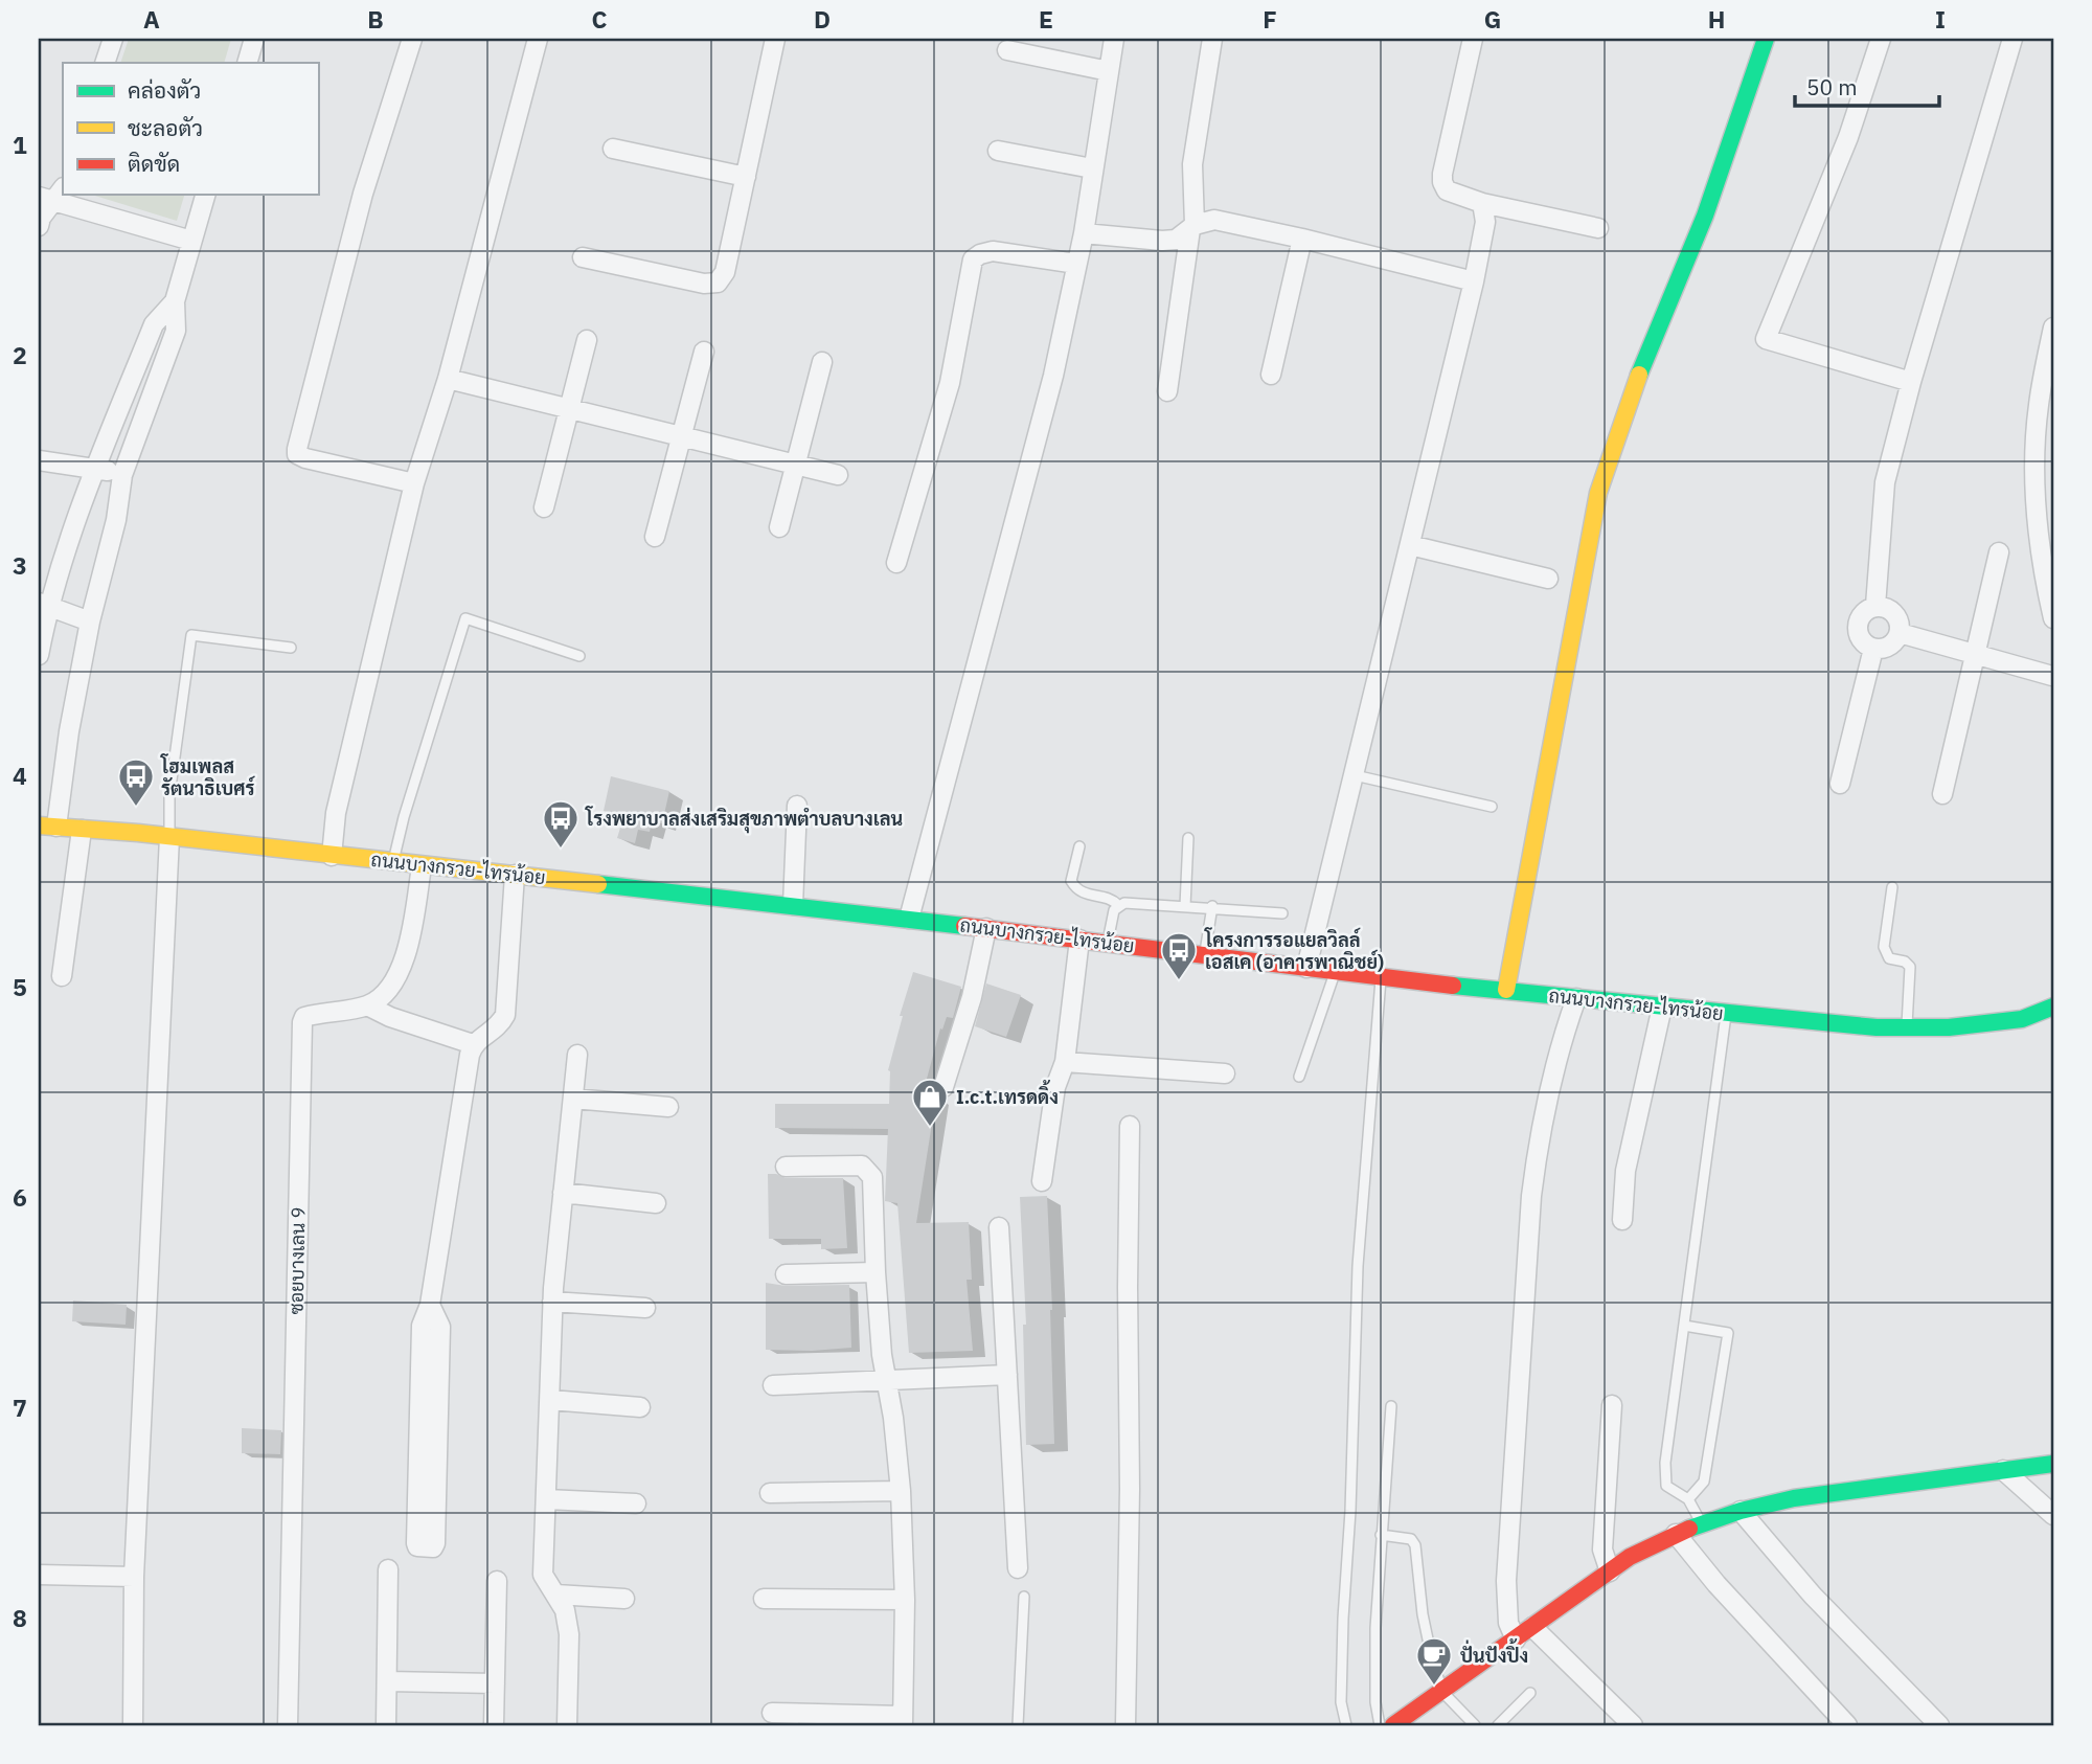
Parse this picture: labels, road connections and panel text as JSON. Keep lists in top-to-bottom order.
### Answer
{
  "streets": {
    "main road": ["ถนนบางกรวย-ไทรน้อย"],
    "street": ["ซอยบางเลน 9"]
  },
  "places": {
    "bus stop": ["โฮมเพลส รัตนาธิเบศร์", "โรงพยาบาลส่งเสริมสุขภาพตำบลบางเลน", "โครงการรอแยลวิลล์ เอสเค (อาคารพาณิชย์)"],
    "shop": ["I.c.t.เทรดดิ้ง"],
    "cafe": ["ปั่นปังปิ้ง"]
  },
  "legend": ["คล่องตัว", "ชะลอตัว", "ติดขัด"],
  "scale_bar": "50 m",
  "grid": {
    "columns": [
      "A",
      "B",
      "C",
      "D",
      "E",
      "F",
      "G",
      "H",
      "I"
    ],
    "rows": [
      "1",
      "2",
      "3",
      "4",
      "5",
      "6",
      "7",
      "8"
    ]
  }
}
